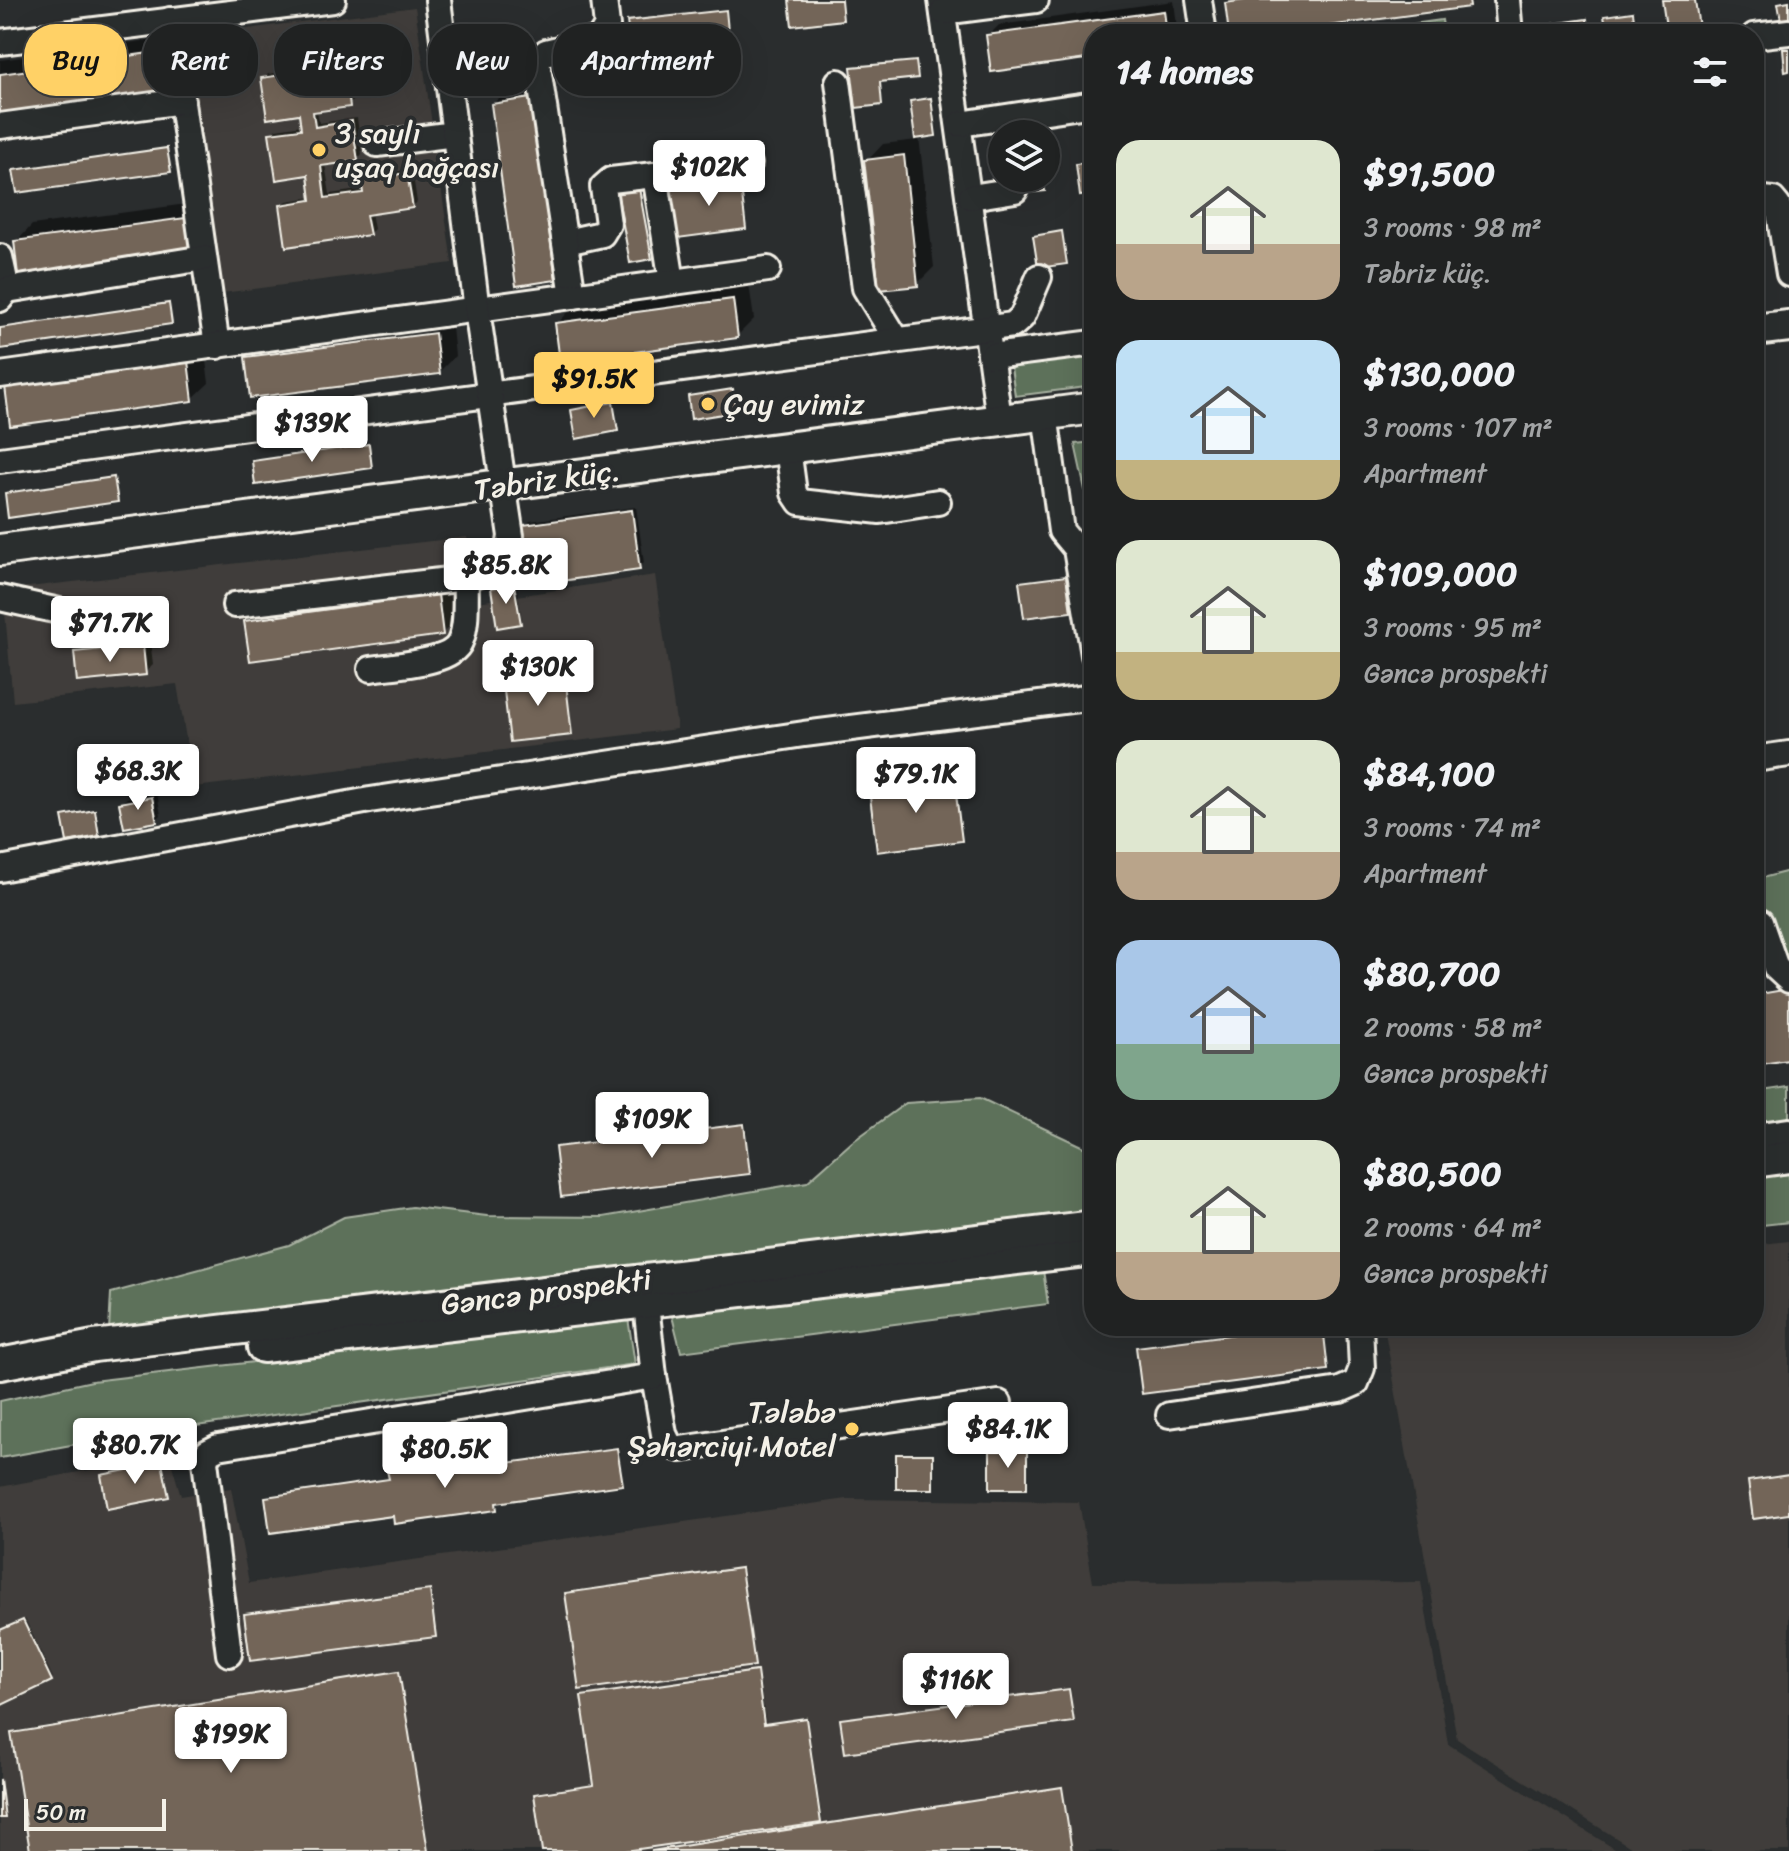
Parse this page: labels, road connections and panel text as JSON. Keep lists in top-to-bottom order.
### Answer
{
  "streets": {
    "main road": ["Təbriz küç.", "Gəncə prospekti"]
  },
  "places": ["3 saylı uşaq bağçası", "Çay evimiz", "Tələbə Şəhərciyi Motel"],
  "scale_bar": "50 m",
  "page": {
    "chip": [
      "Buy",
      "Rent",
      "Filters",
      "New",
      "Apartment"
    ],
    "heading": "14 homes",
    "list": [
      {
        "name": "$91,500",
        "note": "3 rooms · 98 m² · Təbriz küç."
      },
      {
        "name": "$130,000",
        "note": "3 rooms · 107 m² · Apartment"
      },
      {
        "name": "$109,000",
        "note": "3 rooms · 95 m² · Gəncə prospekti"
      },
      {
        "name": "$84,100",
        "note": "3 rooms · 74 m² · Apartment"
      },
      {
        "name": "$80,700",
        "note": "2 rooms · 58 m² · Gəncə prospekti"
      },
      {
        "name": "$80,500",
        "note": "2 rooms · 64 m² · Gəncə prospekti"
      }
    ],
    "price": [
      "$102K",
      "$91.5K",
      "$139K",
      "$85.8K",
      "$71.7K",
      "$130K",
      "$68.3K",
      "$79.1K",
      "$109K",
      "$84.1K",
      "$80.7K",
      "$80.5K",
      "$116K",
      "$199K"
    ],
    "scale": "50 m"
  }
}
